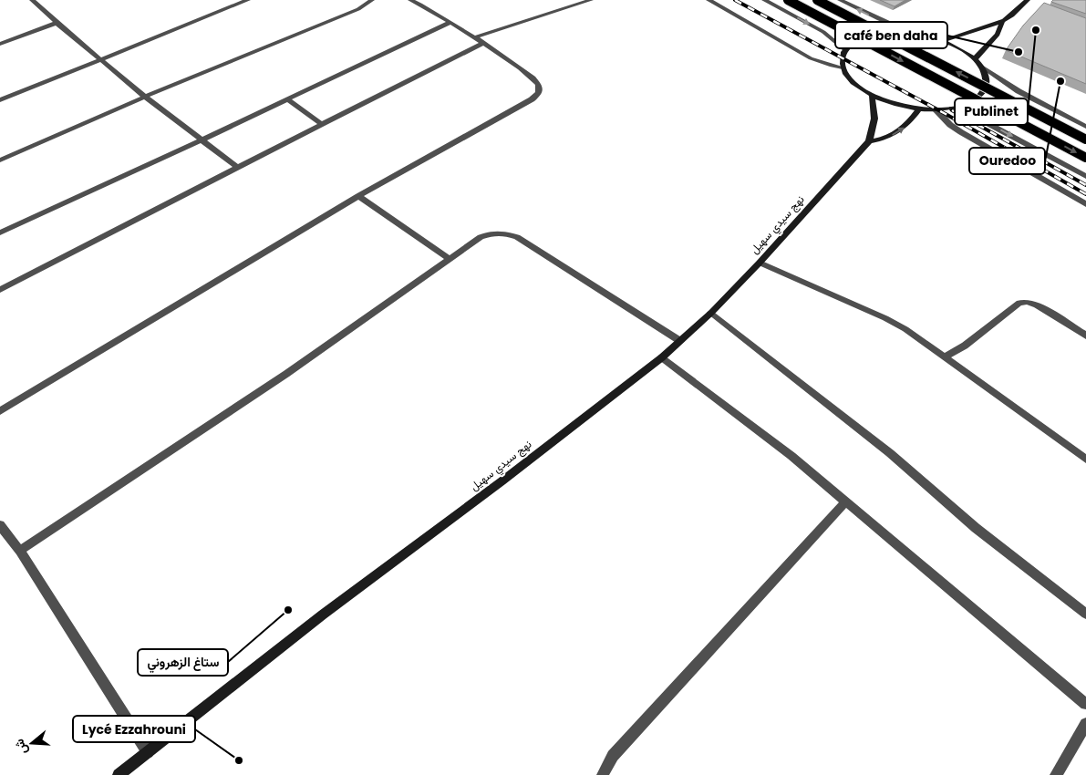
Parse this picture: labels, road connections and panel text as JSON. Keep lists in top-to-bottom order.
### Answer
{
  "streets": {
    "main road": ["نهج سيدي سهيل"]
  },
  "places": [
    "Publinet",
    "café ben daha",
    "Ouredoo",
    "ستاغ الزهروني",
    "Lycé Ezzahrouni"
  ],
  "north": "left"
}
